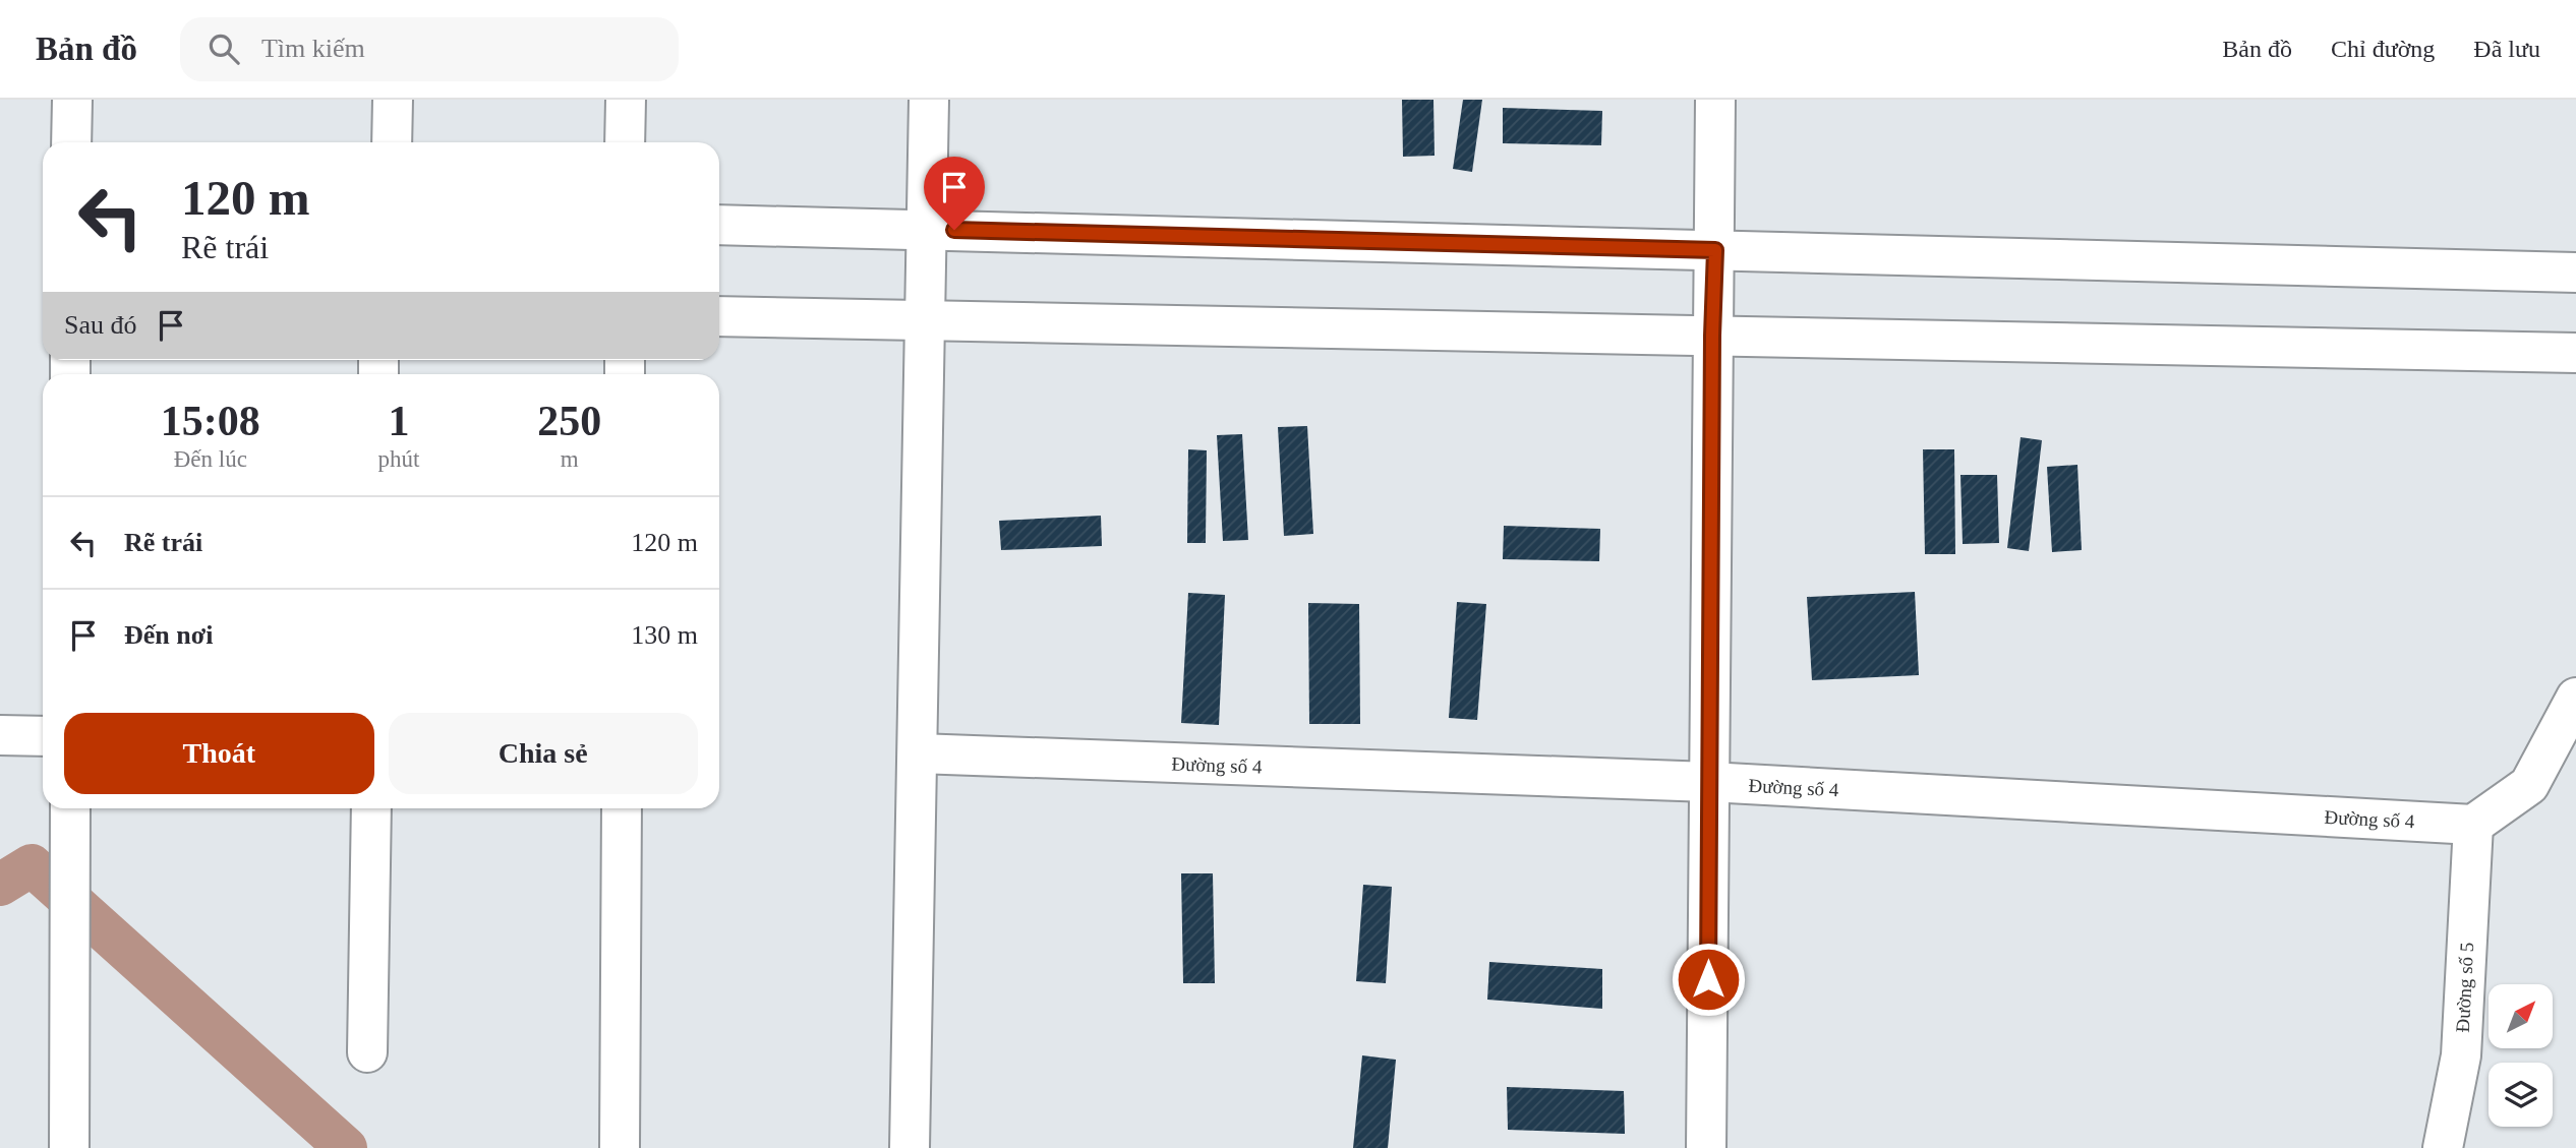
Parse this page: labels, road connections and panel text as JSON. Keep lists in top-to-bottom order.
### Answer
{
  "streets": {
    "street": ["Đường số 4", "Đường số 5"]
  },
  "crossings": [
    ["Đường số 4", "Đường số 5"]
  ],
  "north": "top right",
  "page": {
    "header": "Bản đồ",
    "search": "Tìm kiếm",
    "nav": ["Bản đồ", "Chỉ đường", "Đã lưu"],
    "turn": ["120 m", "Rẽ trái"],
    "then": "Sau đó",
    "eta": [
      "15:08",
      "Đến lúc",
      "1",
      "phút",
      "250",
      "m"
    ],
    "list": [
      {
        "name": "Rẽ trái",
        "value": "120 m"
      },
      {
        "name": "Đến nơi",
        "value": "130 m"
      }
    ],
    "buttons": ["Thoát", "Chia sẻ"]
  }
}
